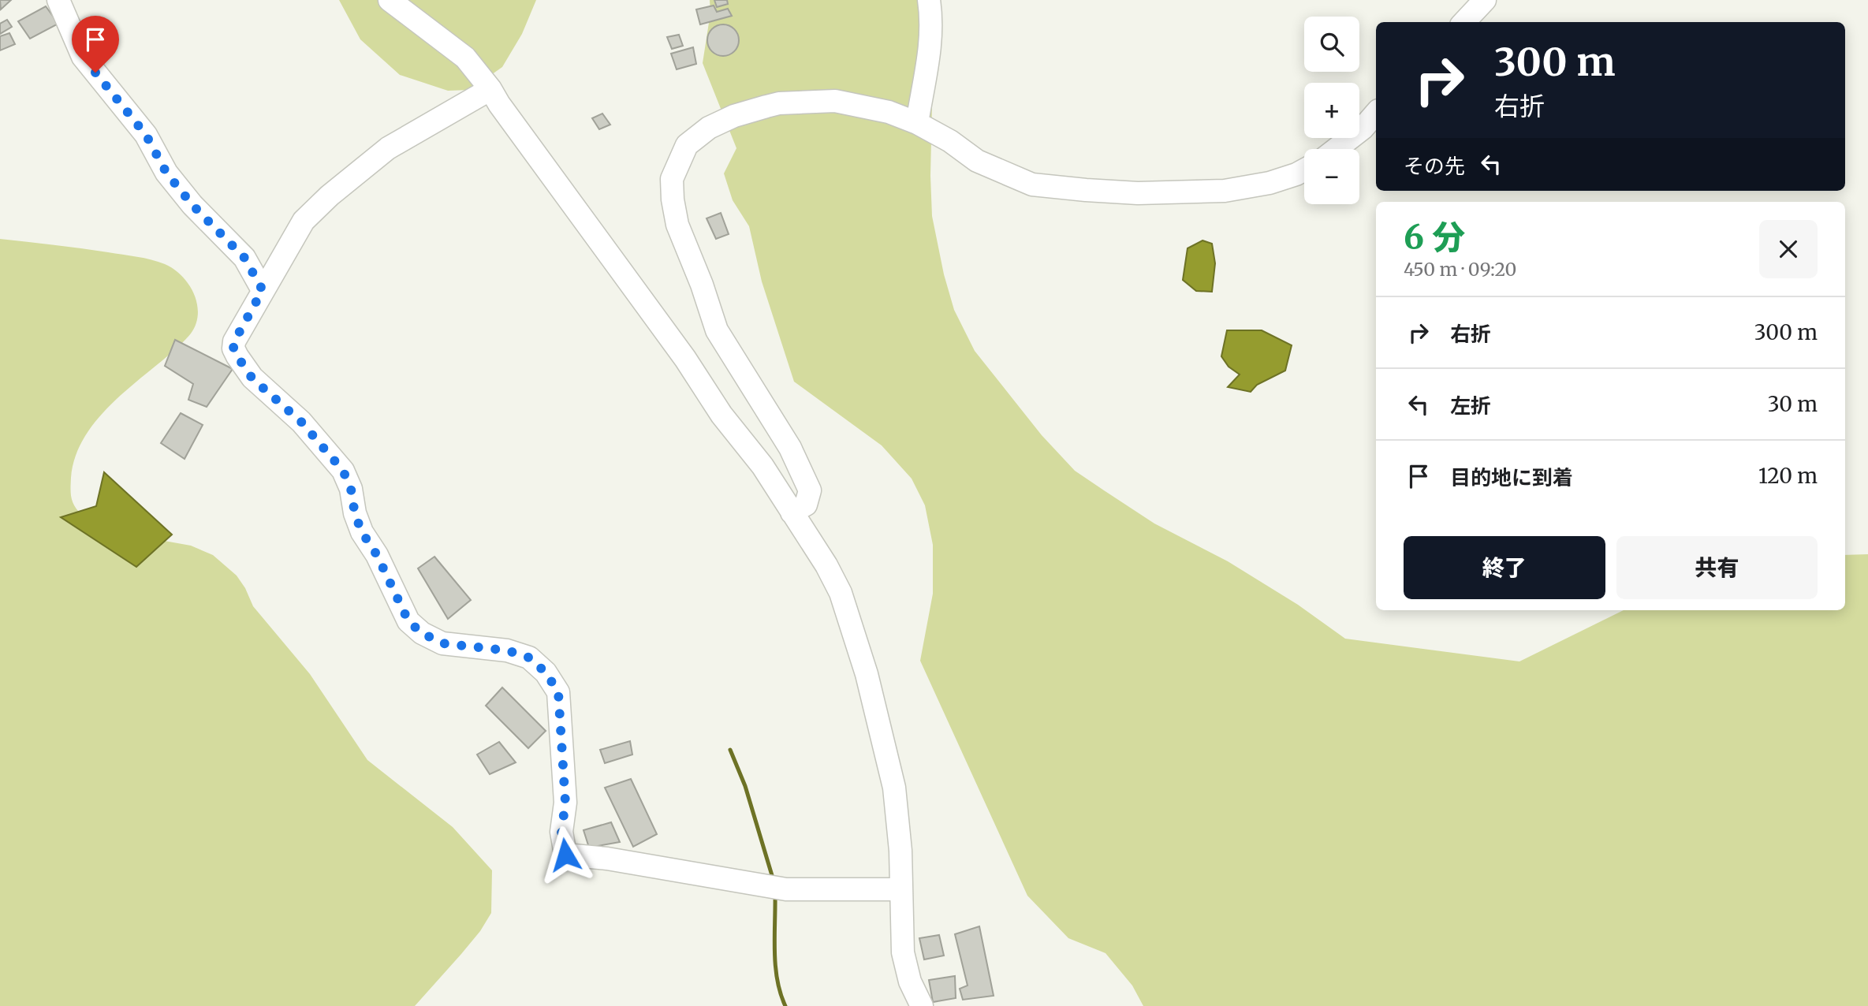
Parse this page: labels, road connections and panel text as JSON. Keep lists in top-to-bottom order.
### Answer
{
  "page": {
    "map_buttons": ["+", "−"],
    "turn": ["300 m", "右折"],
    "then": "その先",
    "heading": ["6 分", "450 m · 09:20"],
    "list": [
      {
        "name": "右折",
        "value": "300 m"
      },
      {
        "name": "左折",
        "value": "30 m"
      },
      {
        "name": "目的地に到着",
        "value": "120 m"
      }
    ],
    "buttons": ["終了", "共有"]
  }
}
